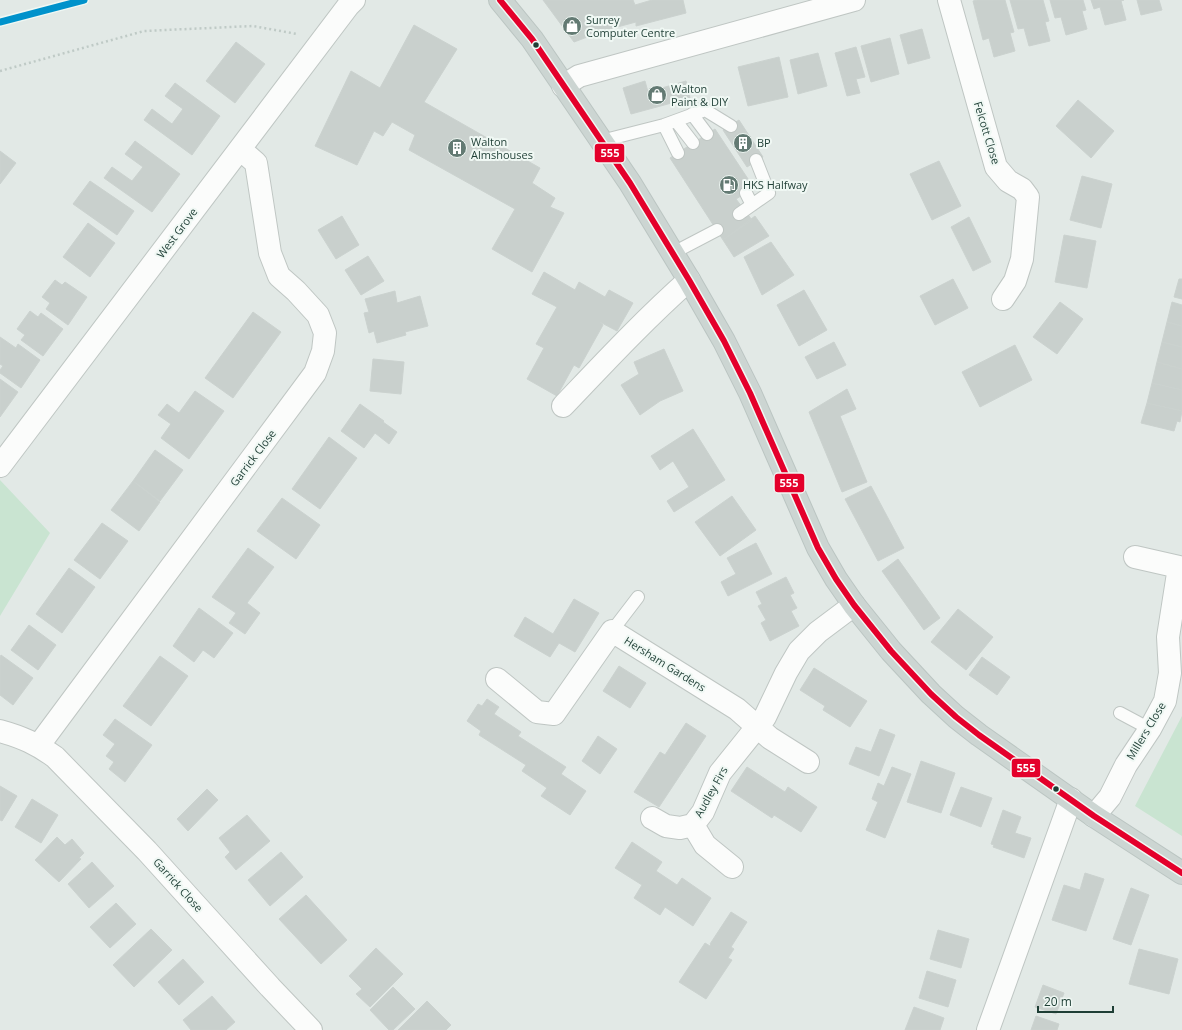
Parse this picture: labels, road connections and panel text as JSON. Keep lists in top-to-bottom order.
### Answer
{
  "streets": {
    "street": [
      "Felcott Close",
      "West Grove",
      "Garrick Close",
      "Hersham Gardens",
      "Millers Close",
      "Audley Firs"
    ]
  },
  "crossings": [
    ["West Grove", "Garrick Close"],
    ["Hersham Gardens", "Audley Firs"]
  ],
  "places": {
    "shop": ["Surrey Computer Centre", "Walton Paint & DIY"],
    "building": ["BP", "Walton Almshouses"],
    "fuel station": ["HKS Halfway"]
  },
  "lines": ["transit line 555"],
  "scale_bar": "20 m"
}
